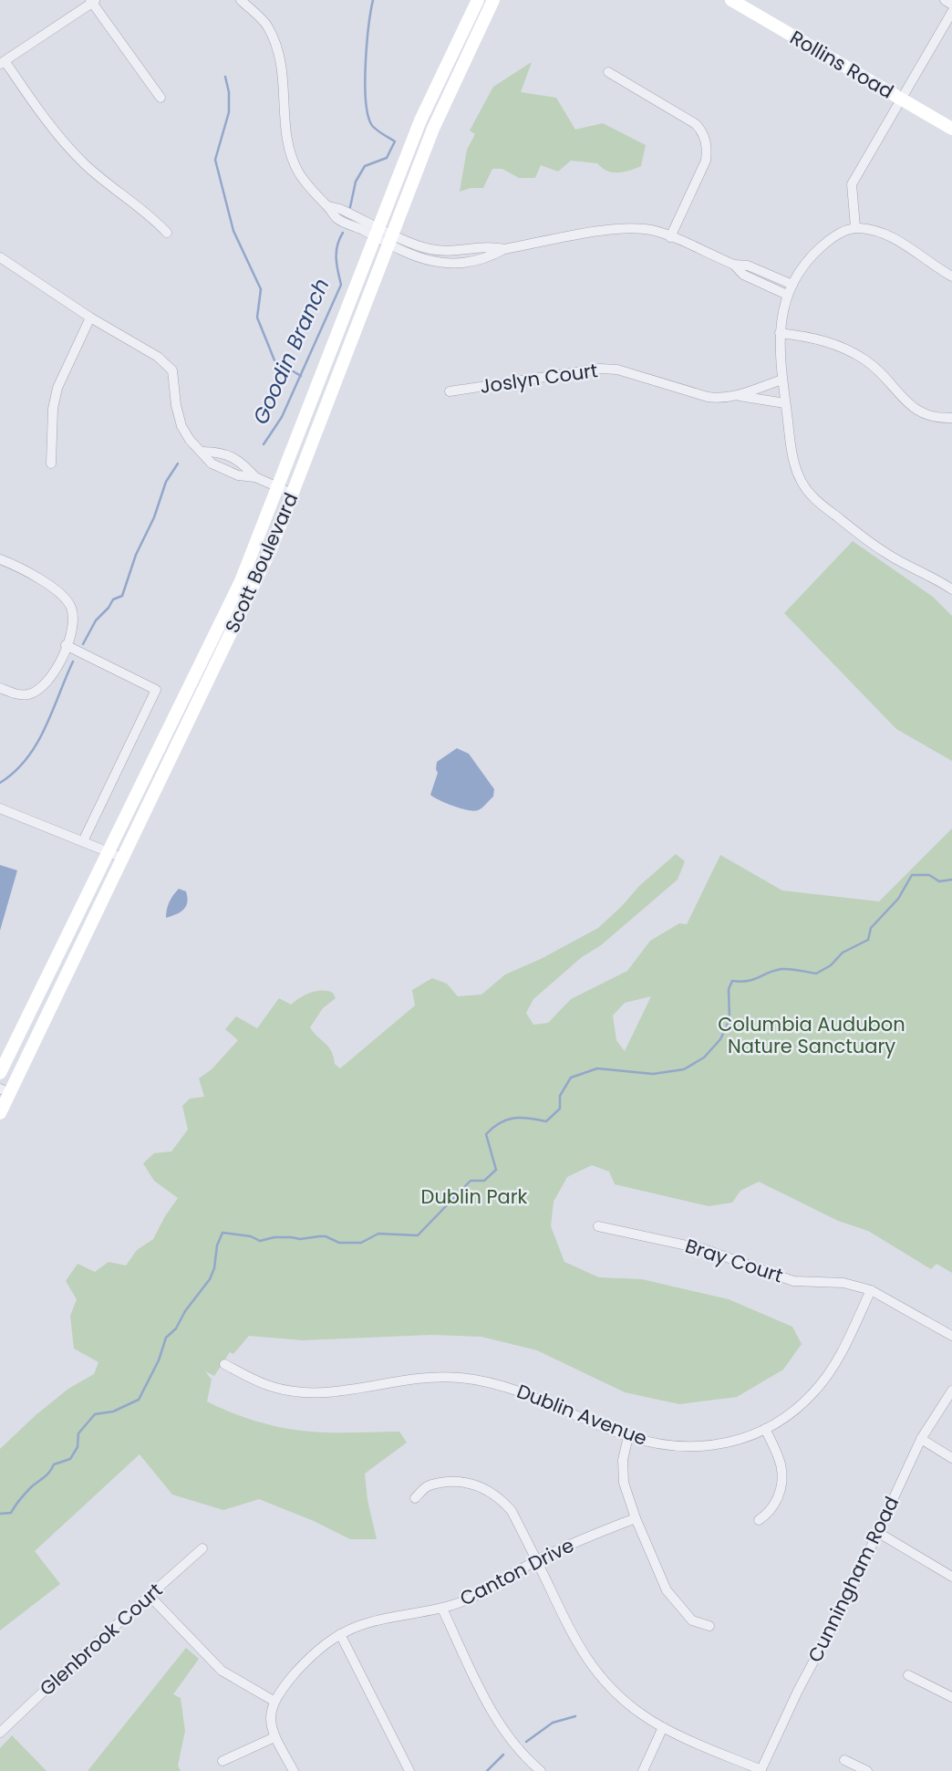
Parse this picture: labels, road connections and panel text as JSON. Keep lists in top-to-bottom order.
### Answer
{
  "streets": {
    "main road": ["Rollins Road", "Scott Boulevard"],
    "street": [
      "Joslyn Court",
      "Bray Court",
      "Dublin Avenue",
      "Canton Drive",
      "Cunningham Road",
      "Glenbrook Court"
    ]
  },
  "crossings": [
    ["Bray Court", "Dublin Avenue"]
  ],
  "water": ["Goodin Branch"],
  "parks": ["Columbia Audubon Nature Sanctuary", "Dublin Park"]
}
